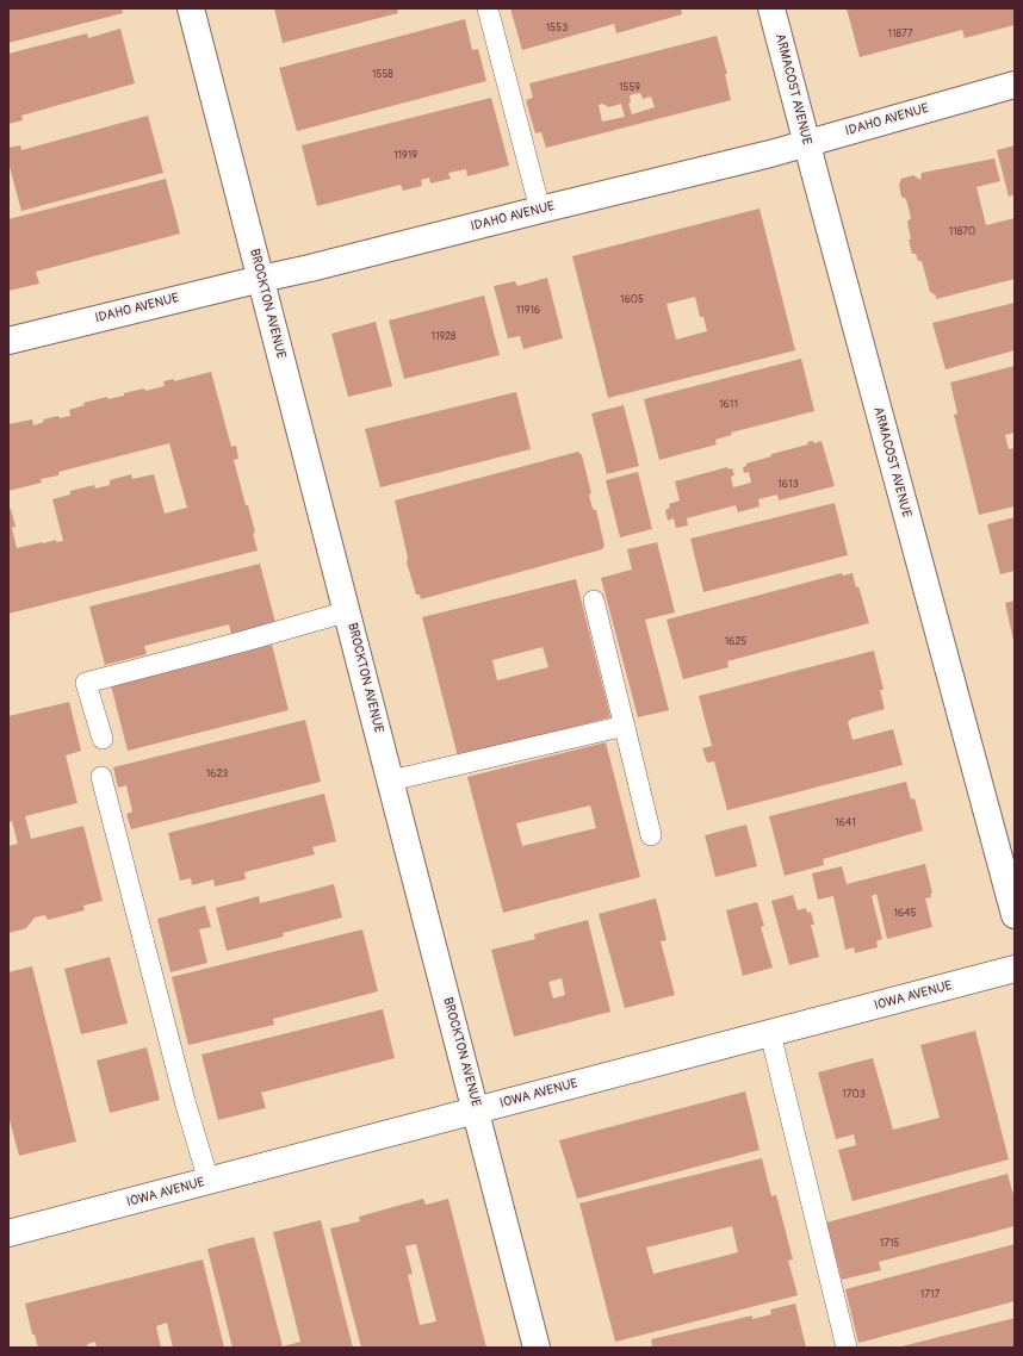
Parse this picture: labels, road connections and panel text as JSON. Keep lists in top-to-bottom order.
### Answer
{
  "streets": {
    "street": [
      "ARMACOST AVENUE",
      "IDAHO AVENUE",
      "BROCKTON AVENUE",
      "IOWA AVENUE"
    ]
  },
  "crossings": [
    ["ARMACOST AVENUE", "IDAHO AVENUE"],
    ["IDAHO AVENUE", "BROCKTON AVENUE"],
    ["BROCKTON AVENUE", "IOWA AVENUE"]
  ],
  "house_numbers": [
    "1553",
    "11877",
    "1558",
    "1559",
    "11919",
    "11870",
    "1605",
    "11916",
    "11928",
    "1611",
    "1613",
    "1625",
    "1623",
    "1641",
    "1645",
    "1703",
    "1715",
    "1717"
  ]
}
